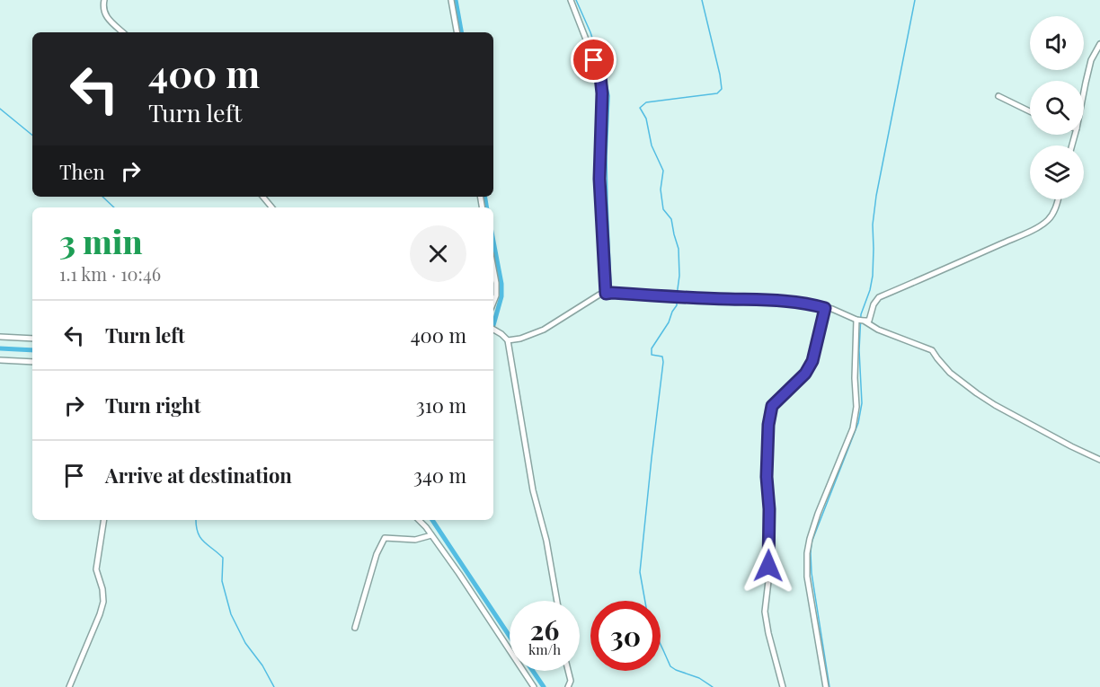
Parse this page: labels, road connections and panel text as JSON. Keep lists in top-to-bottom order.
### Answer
{
  "page": {
    "turn": ["400 m", "Turn left"],
    "then": "Then",
    "heading": ["3 min", "1.1 km · 10:46"],
    "list": [
      {
        "name": "Turn left",
        "value": "400 m"
      },
      {
        "name": "Turn right",
        "value": "310 m"
      },
      {
        "name": "Arrive at destination",
        "value": "340 m"
      }
    ],
    "speed": "26 km/h",
    "limit": "30"
  }
}
